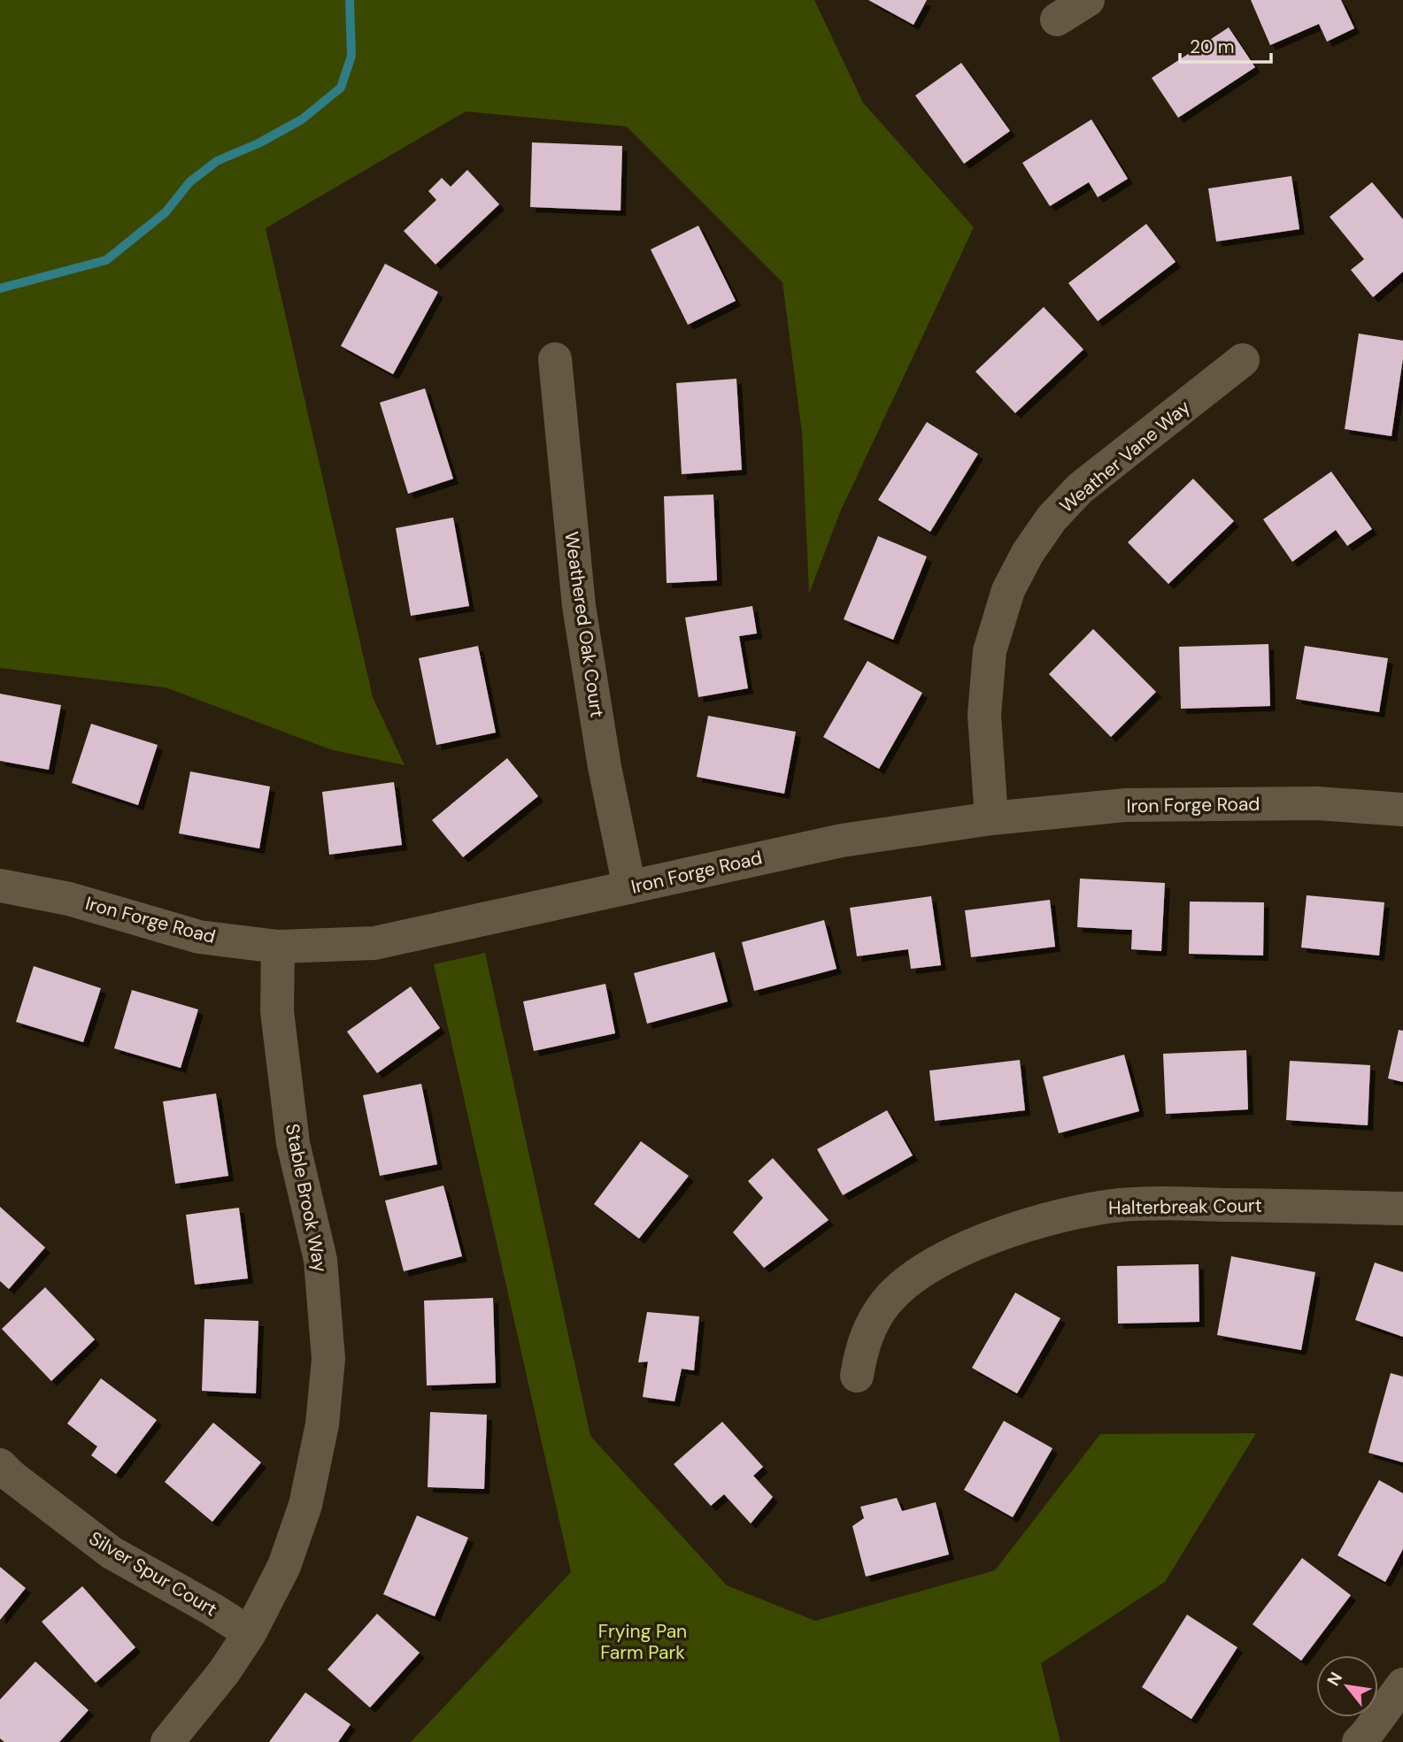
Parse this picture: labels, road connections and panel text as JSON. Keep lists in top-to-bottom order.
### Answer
{
  "streets": {
    "street": [
      "Weather Vane Way",
      "Weathered Oak Court",
      "Iron Forge Road",
      "Stable Brook Way",
      "Halterbreak Court",
      "Silver Spur Court"
    ]
  },
  "crossings": [
    ["Weather Vane Way", "Iron Forge Road"],
    ["Weathered Oak Court", "Iron Forge Road"],
    ["Iron Forge Road", "Stable Brook Way"],
    ["Stable Brook Way", "Silver Spur Court"]
  ],
  "parks": ["Frying Pan Farm Park"],
  "scale_bar": "20 m",
  "north": "top left"
}
